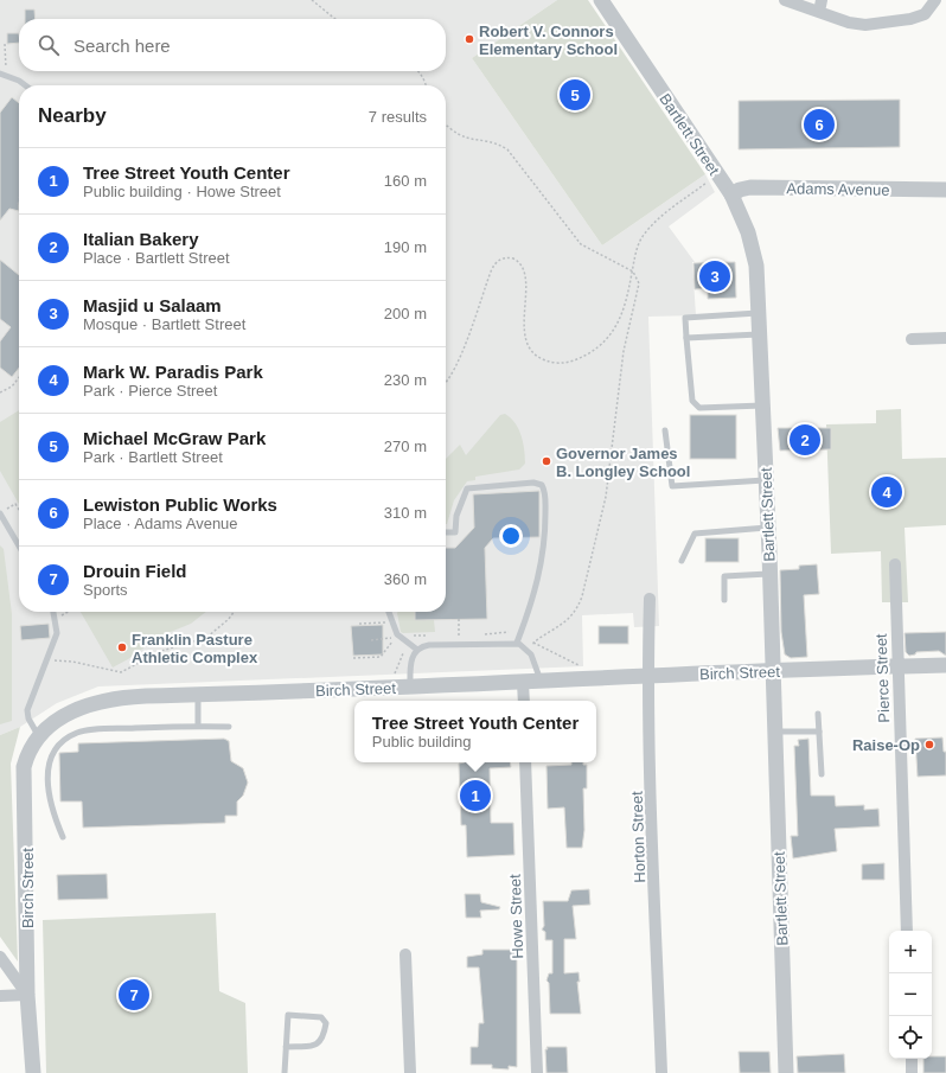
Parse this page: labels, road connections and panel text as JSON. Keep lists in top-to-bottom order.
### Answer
{
  "streets": {
    "street": [
      "Bartlett Street",
      "Adams Avenue",
      "Birch Street",
      "Pierce Street",
      "Horton Street",
      "Howe Street"
    ]
  },
  "crossings": [
    ["Bartlett Street", "Adams Avenue"],
    ["Bartlett Street", "Birch Street"],
    ["Birch Street", "Pierce Street"],
    ["Birch Street", "Horton Street"]
  ],
  "places": [
    "Robert V. Connors Elementary School",
    "Governor James B. Longley School",
    "Franklin Pasture Athletic Complex",
    "Raise-Op"
  ],
  "page": {
    "search": "Search here",
    "pins": [
      "5",
      "6",
      "3",
      "2",
      "4",
      "1",
      "7"
    ],
    "heading": ["Nearby", "7 results"],
    "list": [
      {
        "mark": "1",
        "name": "Tree Street Youth Center",
        "note": "Public building · Howe Street",
        "value": "160 m"
      },
      {
        "mark": "2",
        "name": "Italian Bakery",
        "note": "Place · Bartlett Street",
        "value": "190 m"
      },
      {
        "mark": "3",
        "name": "Masjid u Salaam",
        "note": "Mosque · Bartlett Street",
        "value": "200 m"
      },
      {
        "mark": "4",
        "name": "Mark W. Paradis Park",
        "note": "Park · Pierce Street",
        "value": "230 m"
      },
      {
        "mark": "5",
        "name": "Michael McGraw Park",
        "note": "Park · Bartlett Street",
        "value": "270 m"
      },
      {
        "mark": "6",
        "name": "Lewiston Public Works",
        "note": "Place · Adams Avenue",
        "value": "310 m"
      },
      {
        "mark": "7",
        "name": "Drouin Field",
        "note": "Sports",
        "value": "360 m"
      }
    ],
    "popup": ["Tree Street Youth Center", "Public building"],
    "map_buttons": ["+", "−"]
  }
}
